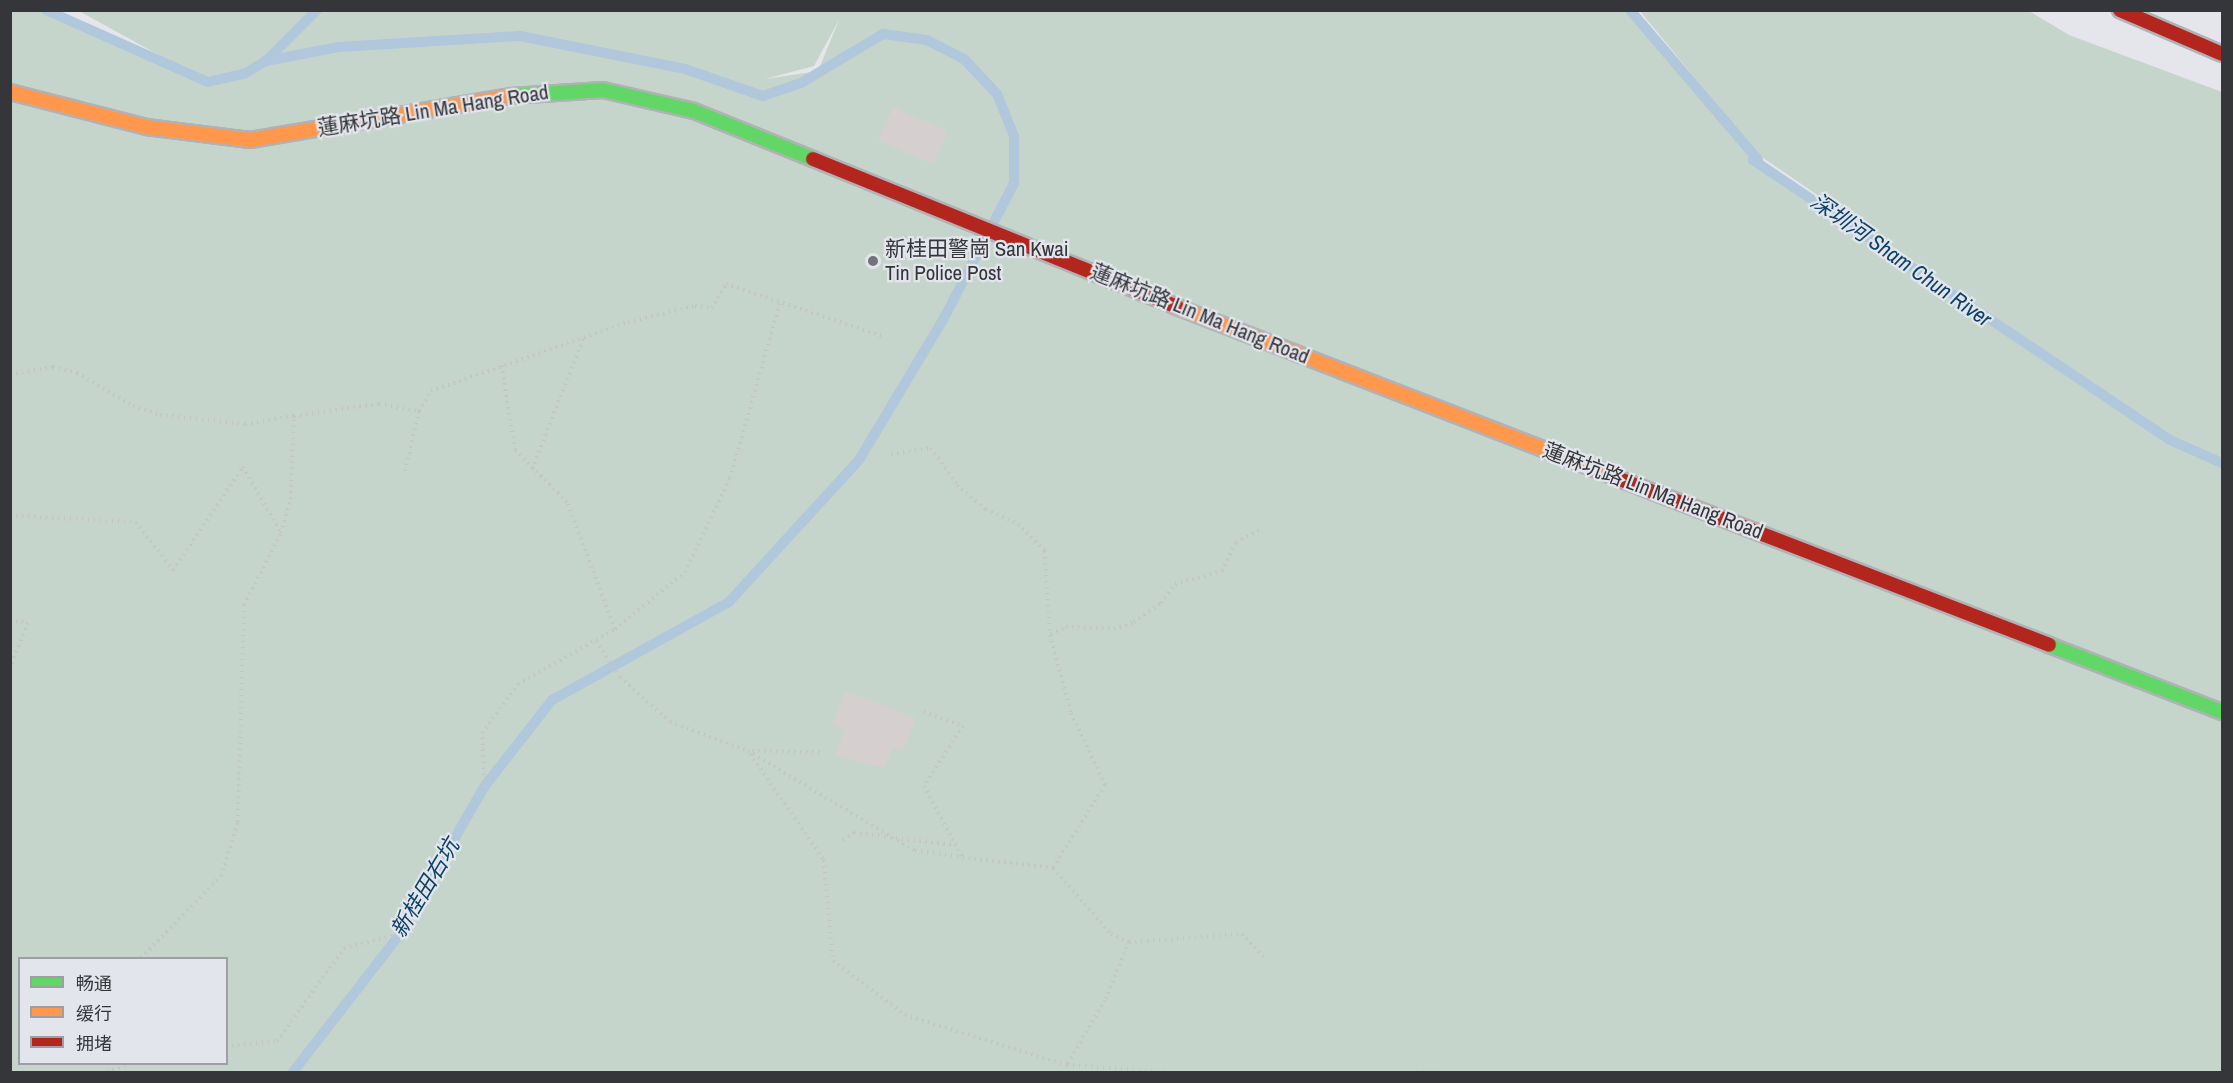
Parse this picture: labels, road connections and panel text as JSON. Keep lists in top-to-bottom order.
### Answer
{
  "streets": {
    "street": ["蓮麻坑路 Lin Ma Hang Road"]
  },
  "water": ["深圳河 Sham Chun River", "新桂田右坑"],
  "places": ["新桂田警崗 San Kwai Tin Police Post"],
  "legend": ["畅通", "缓行", "拥堵"]
}
